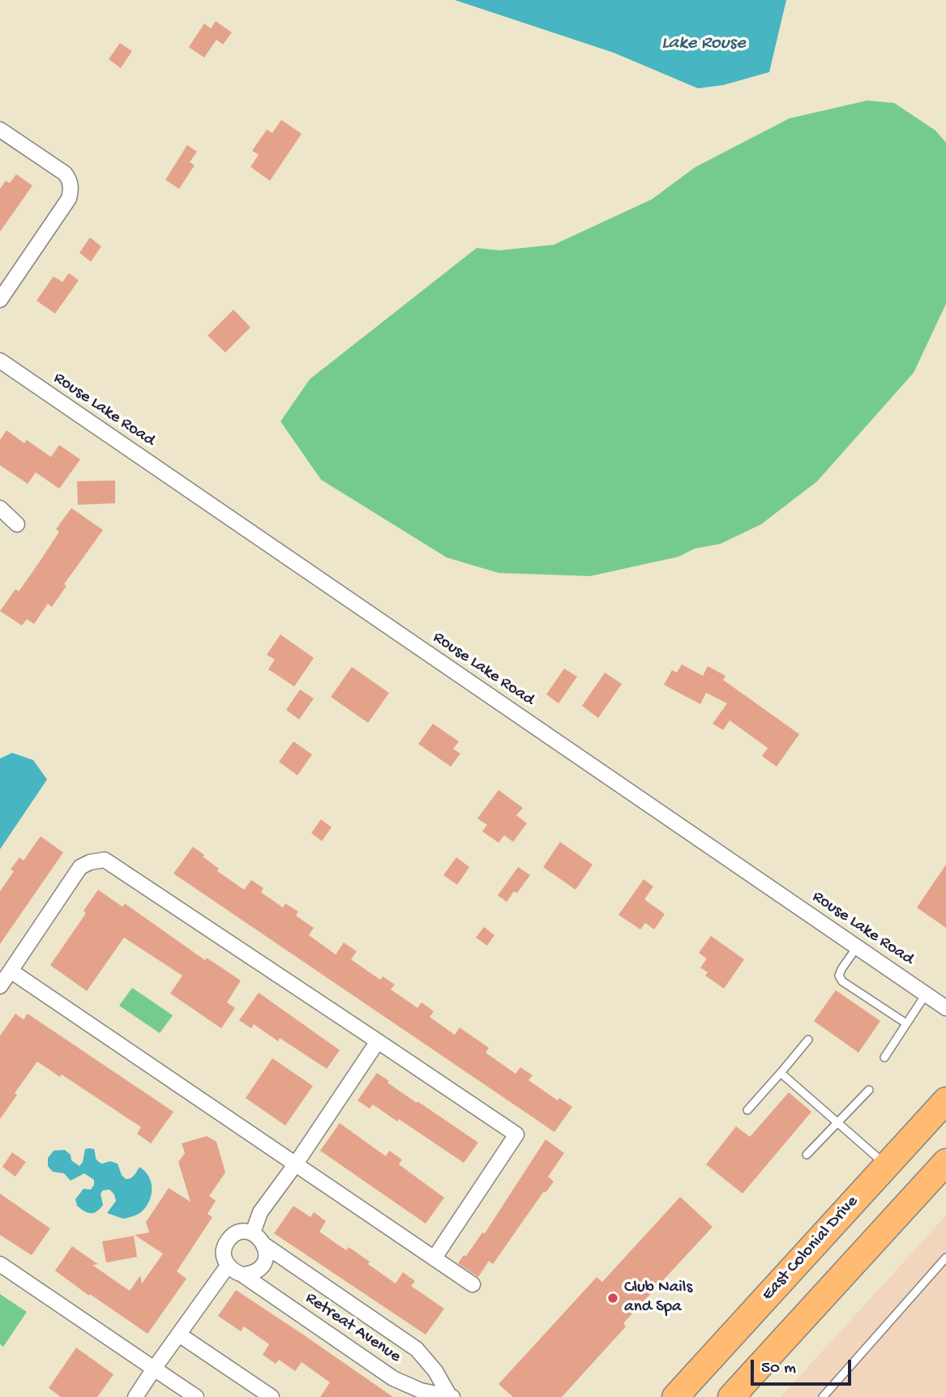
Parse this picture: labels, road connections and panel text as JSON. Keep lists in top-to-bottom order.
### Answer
{
  "streets": {
    "highway": ["East Colonial Drive"],
    "street": ["Rouse Lake Road", "Retreat Avenue"]
  },
  "water": ["Lake Rouse"],
  "places": ["Club Nails and Spa"],
  "scale_bar": "50 m"
}
